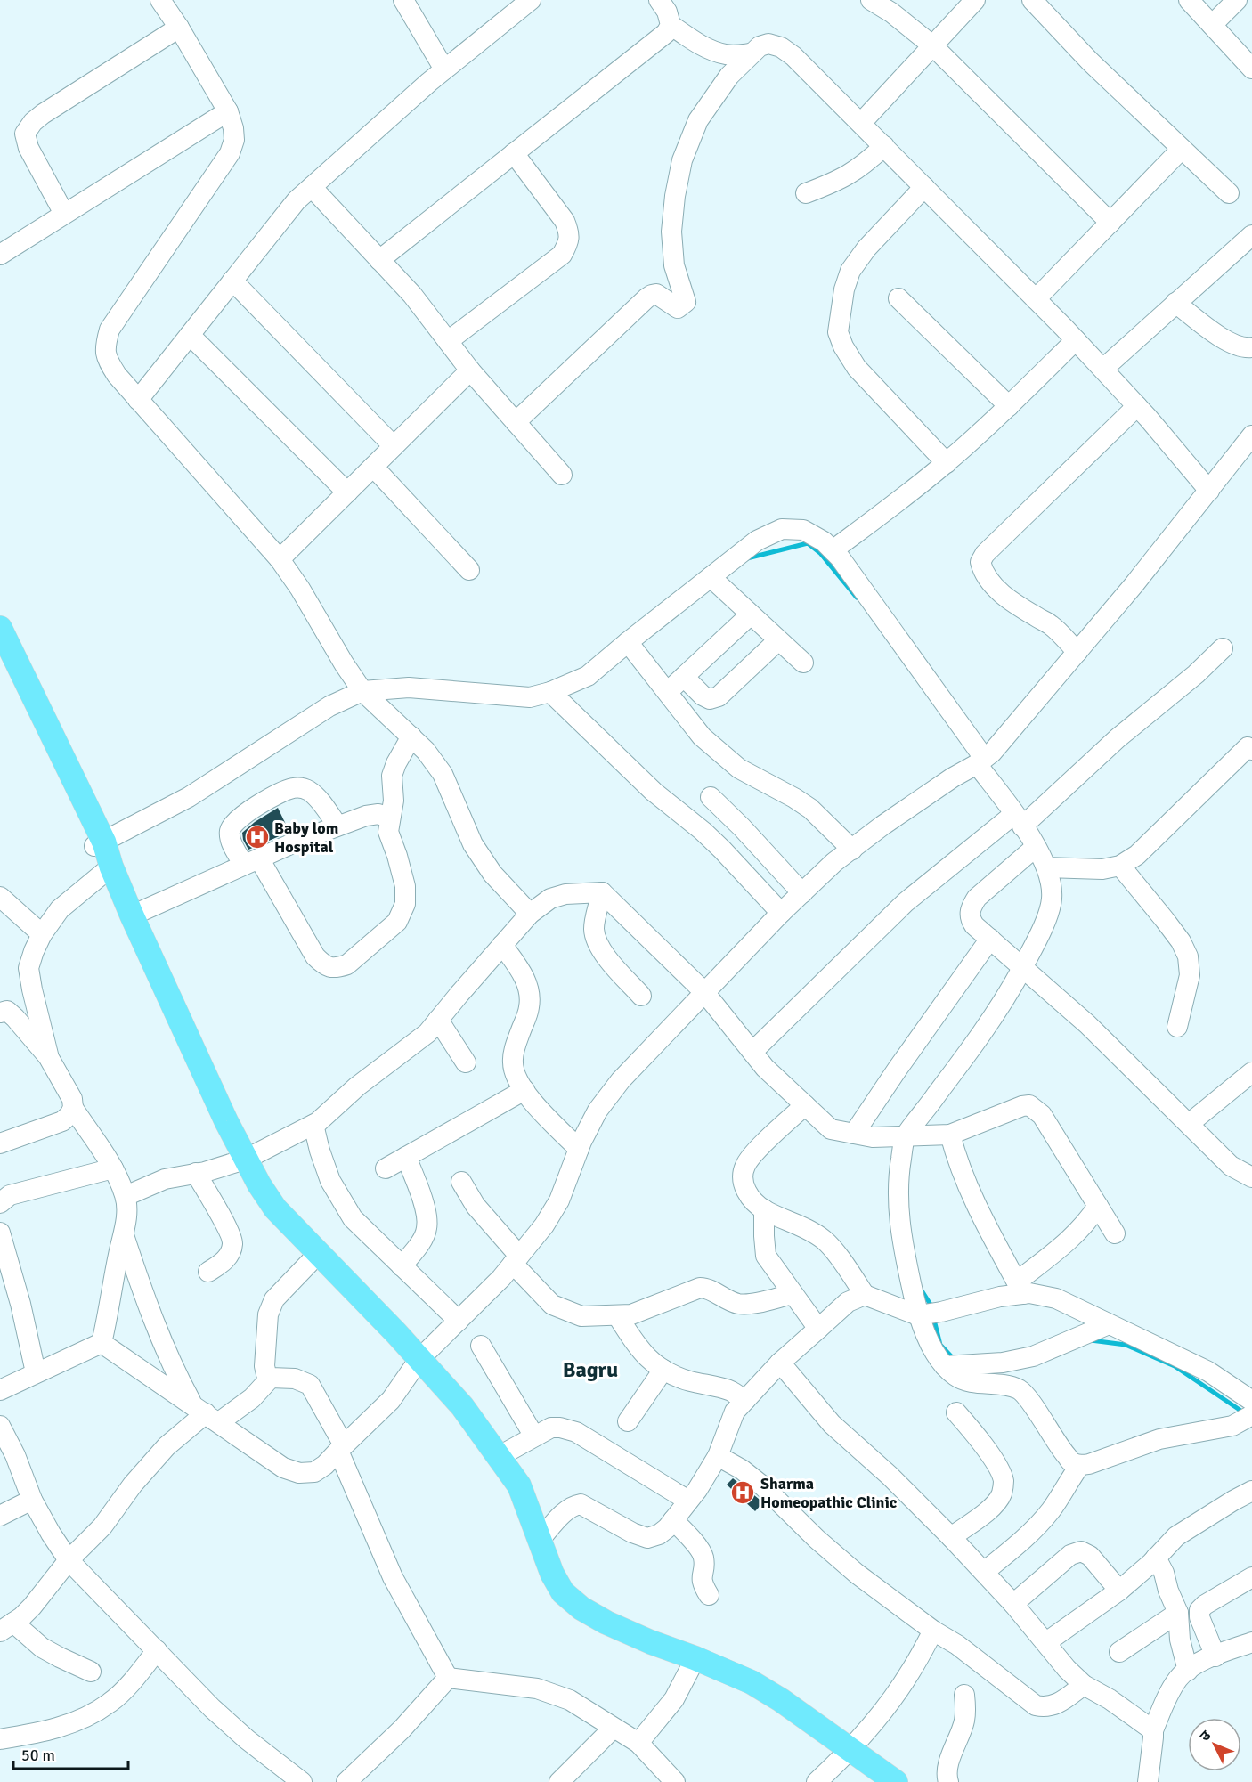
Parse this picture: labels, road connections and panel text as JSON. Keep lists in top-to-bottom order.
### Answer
{
  "districts": ["Bagru"],
  "places": {
    "hospital": ["Baby lom Hospital", "Sharma Homeopathic Clinic"]
  },
  "scale_bar": "50 m",
  "north": "top left"
}
